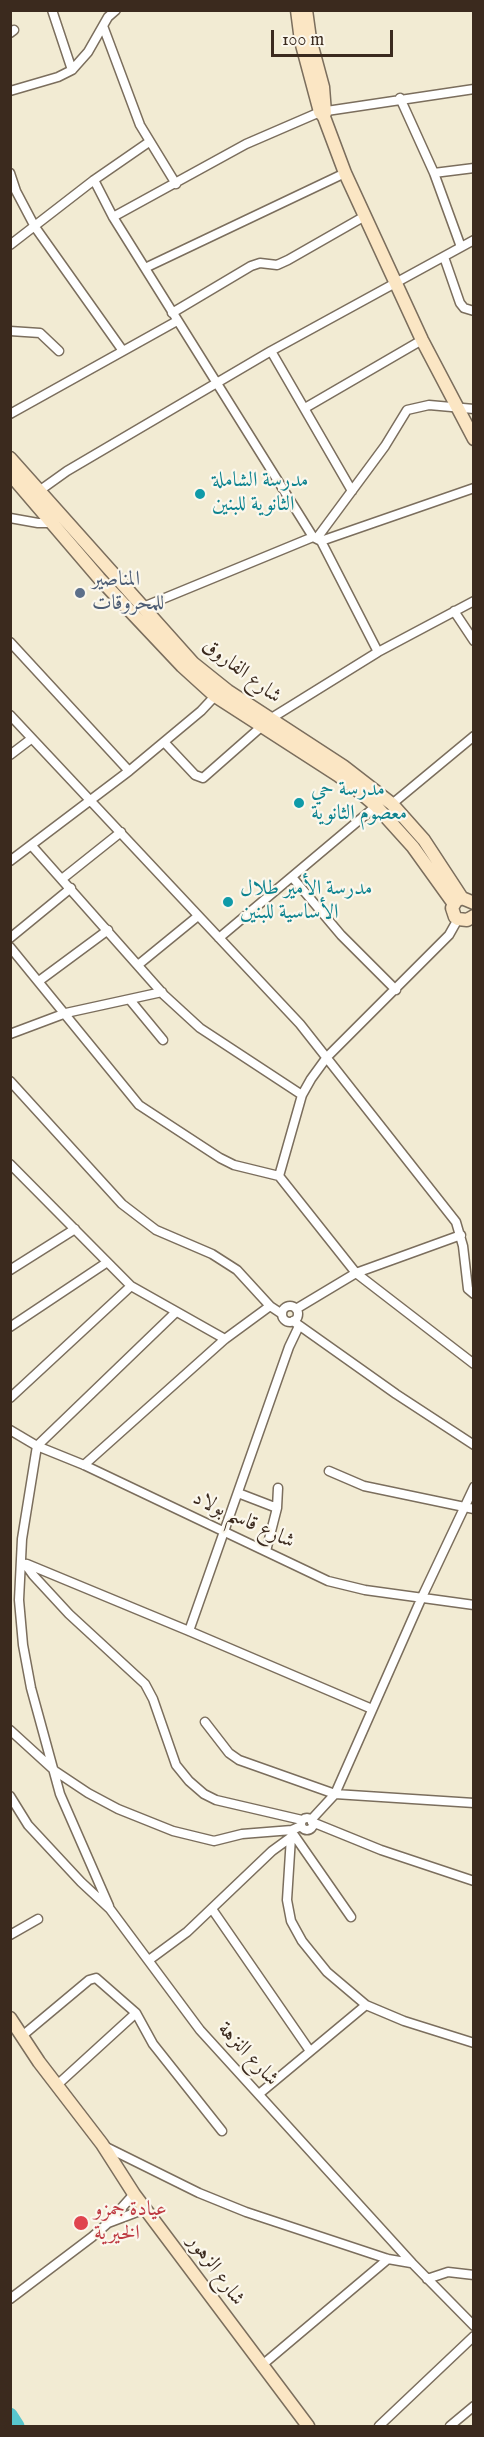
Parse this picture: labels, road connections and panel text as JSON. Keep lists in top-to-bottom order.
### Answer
{
  "streets": {
    "street": [
      "شارع الفاروق",
      "شارع قاسم بولاد",
      "شارع النزهة",
      "شارع الزهور"
    ]
  },
  "places": [
    "مدرسة الشاملة الثانوية للبنين",
    "المناصير للمحروقات",
    "مدرسة حي معصوم الثانوية",
    "مدرسة الأمير طلال الأساسية للبنين",
    "عيادة جمزو الخيرية"
  ],
  "scale_bar": "100 m"
}
